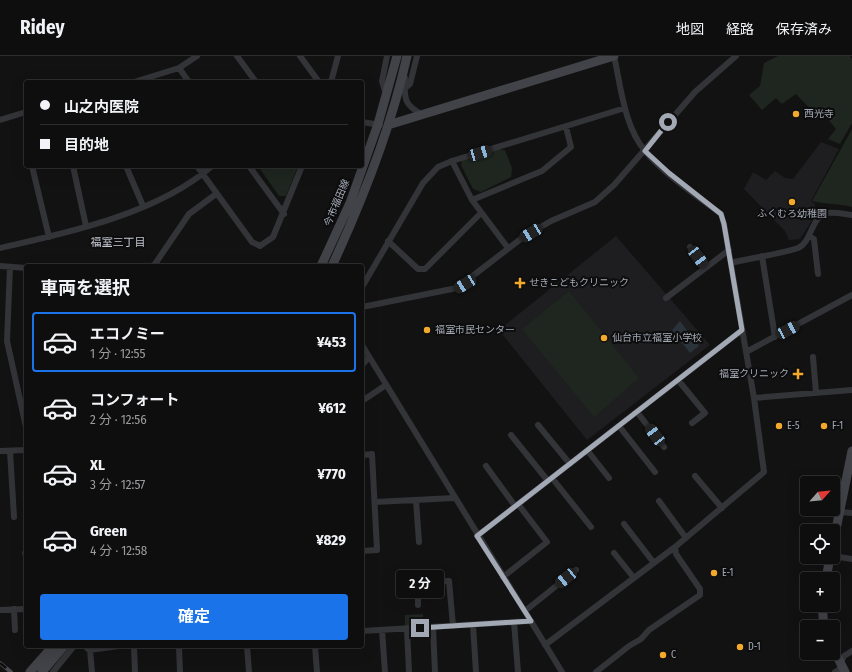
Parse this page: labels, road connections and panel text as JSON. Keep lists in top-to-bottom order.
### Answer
{
  "streets": {
    "main road": ["今市福田線"]
  },
  "districts": ["福室三丁目"],
  "places": {
    "other": [
      "西光寺",
      "ふくむろ幼稚園",
      "福室市民センター",
      "仙台市立福室小学校",
      "E-5",
      "F-1",
      "E-1",
      "D-1",
      "C"
    ],
    "health": ["せきこどもクリニック", "福室クリニック"]
  },
  "north": "top right",
  "page": {
    "header": "Ridey",
    "nav": ["地図", "経路", "保存済み"],
    "banner": ["山之内医院", "目的地"],
    "heading": "車両を選択",
    "list": [
      {
        "name": "エコノミー",
        "note": "1 分 · 12:55",
        "value": "¥453"
      },
      {
        "name": "コンフォート",
        "note": "2 分 · 12:56",
        "value": "¥612"
      },
      {
        "name": "XL",
        "note": "3 分 · 12:57",
        "value": "¥770"
      },
      {
        "name": "Green",
        "note": "4 分 · 12:58",
        "value": "¥829"
      }
    ],
    "map_buttons": ["+", "−"],
    "bubble": "2 分",
    "buttons": "確定"
  }
}
